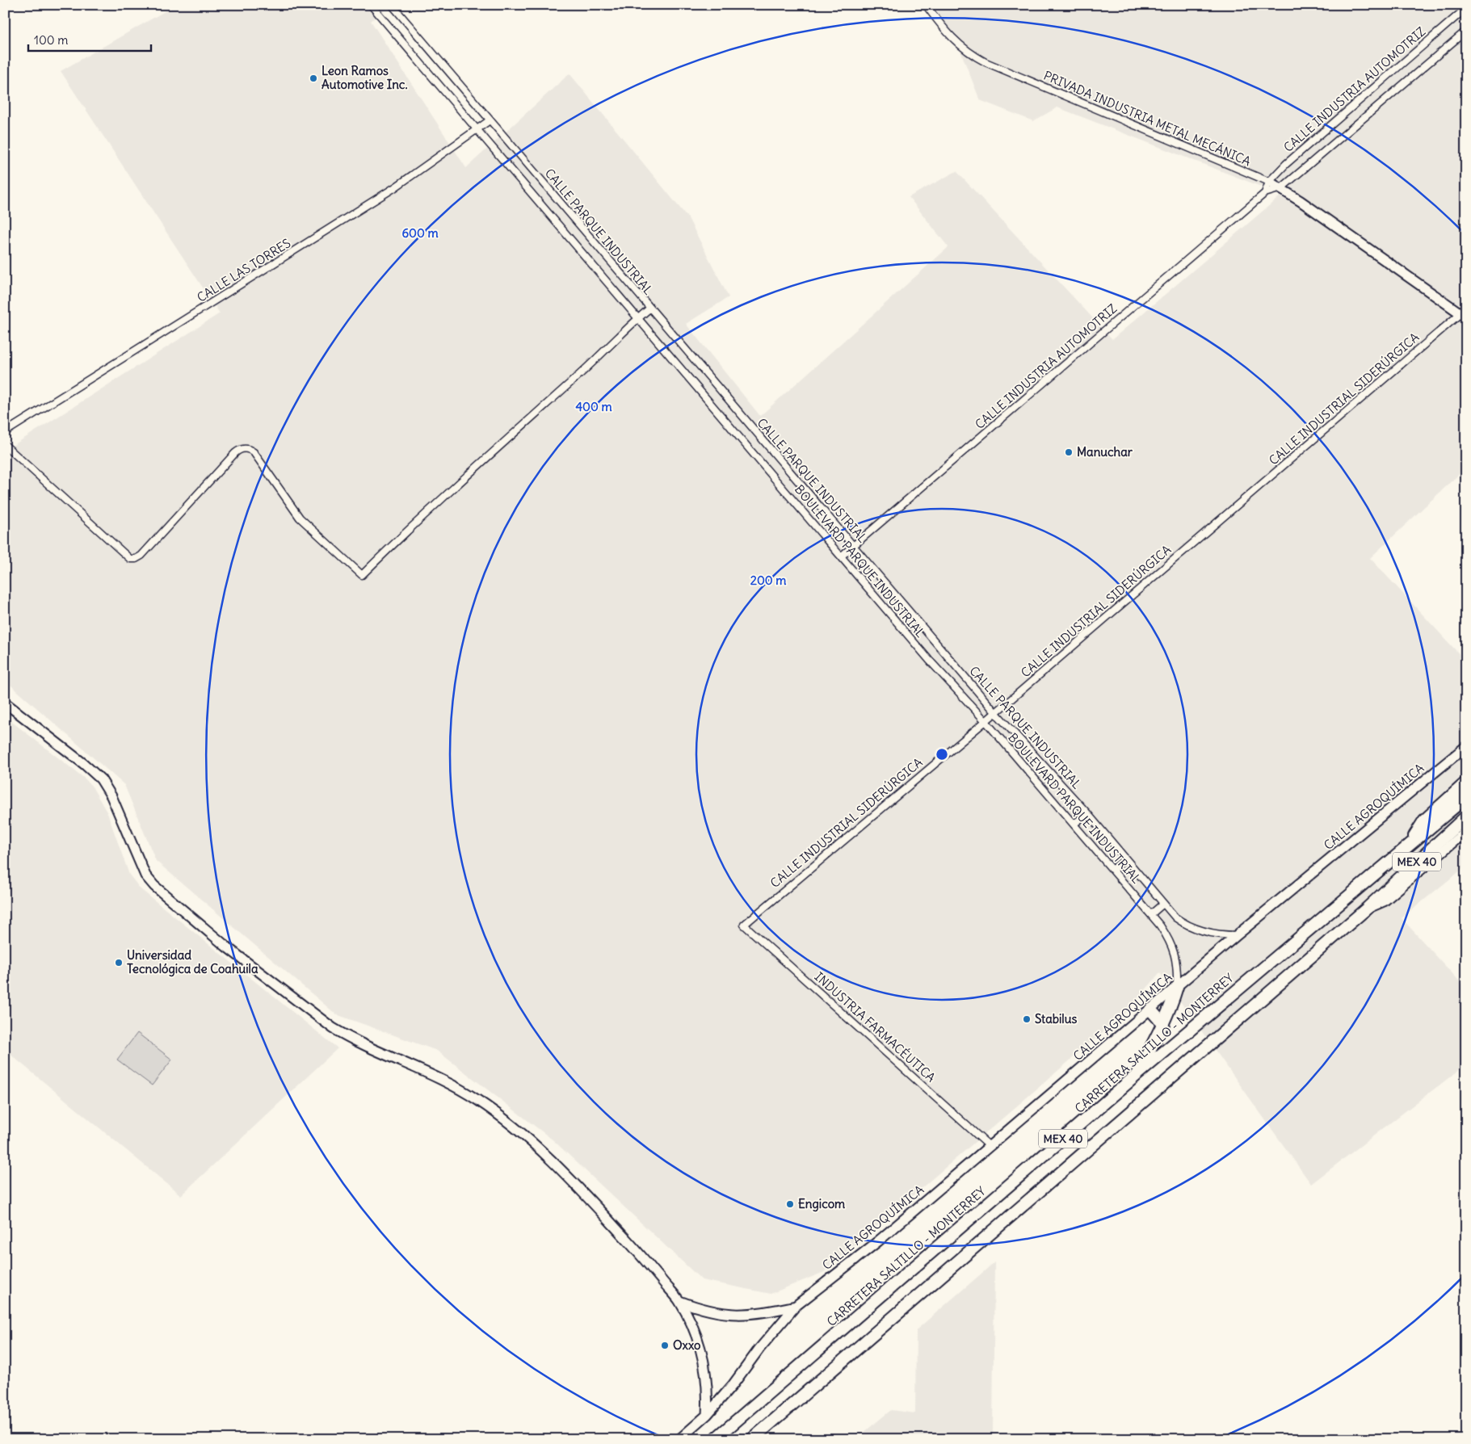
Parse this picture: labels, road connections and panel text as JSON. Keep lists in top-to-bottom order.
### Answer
{
  "streets": {
    "highway": ["MEX 40", "CARRETERA SALTILLO - MONTERREY"],
    "street": [
      "CALLE INDUSTRIA AUTOMOTRIZ",
      "PRIVADA INDUSTRIA METAL MECÁNICA",
      "CALLE PARQUE INDUSTRIAL",
      "CALLE LAS TORRES",
      "CALLE INDUSTRIAL SIDERÚRGICA",
      "BOULEVARD PARQUE INDUSTRIAL",
      "CALLE AGROQUÍMICA",
      "INDUSTRIA FARMACÉUTICA"
    ]
  },
  "crossings": [
    ["CALLE INDUSTRIA AUTOMOTRIZ", "PRIVADA INDUSTRIA METAL MECÁNICA"],
    ["CALLE INDUSTRIA AUTOMOTRIZ", "CALLE PARQUE INDUSTRIAL"],
    ["CALLE INDUSTRIA AUTOMOTRIZ", "BOULEVARD PARQUE INDUSTRIAL"],
    ["CALLE PARQUE INDUSTRIAL", "CALLE LAS TORRES"],
    ["CALLE PARQUE INDUSTRIAL", "CALLE INDUSTRIAL SIDERÚRGICA"],
    ["CALLE PARQUE INDUSTRIAL", "CALLE AGROQUÍMICA"],
    ["CALLE LAS TORRES", "BOULEVARD PARQUE INDUSTRIAL"],
    ["CALLE INDUSTRIAL SIDERÚRGICA", "BOULEVARD PARQUE INDUSTRIAL"],
    ["CALLE INDUSTRIAL SIDERÚRGICA", "INDUSTRIA FARMACÉUTICA"],
    ["BOULEVARD PARQUE INDUSTRIAL", "CALLE AGROQUÍMICA"],
    ["CALLE AGROQUÍMICA", "INDUSTRIA FARMACÉUTICA"]
  ],
  "places": [
    "Leon Ramos Automotive Inc.",
    "Manuchar",
    "Universidad Tecnológica de Coahuila",
    "Stabilus",
    "Engicom",
    "Oxxo"
  ],
  "scale_bar": "100 m",
  "rings": ["600 m", "400 m", "200 m"]
}
